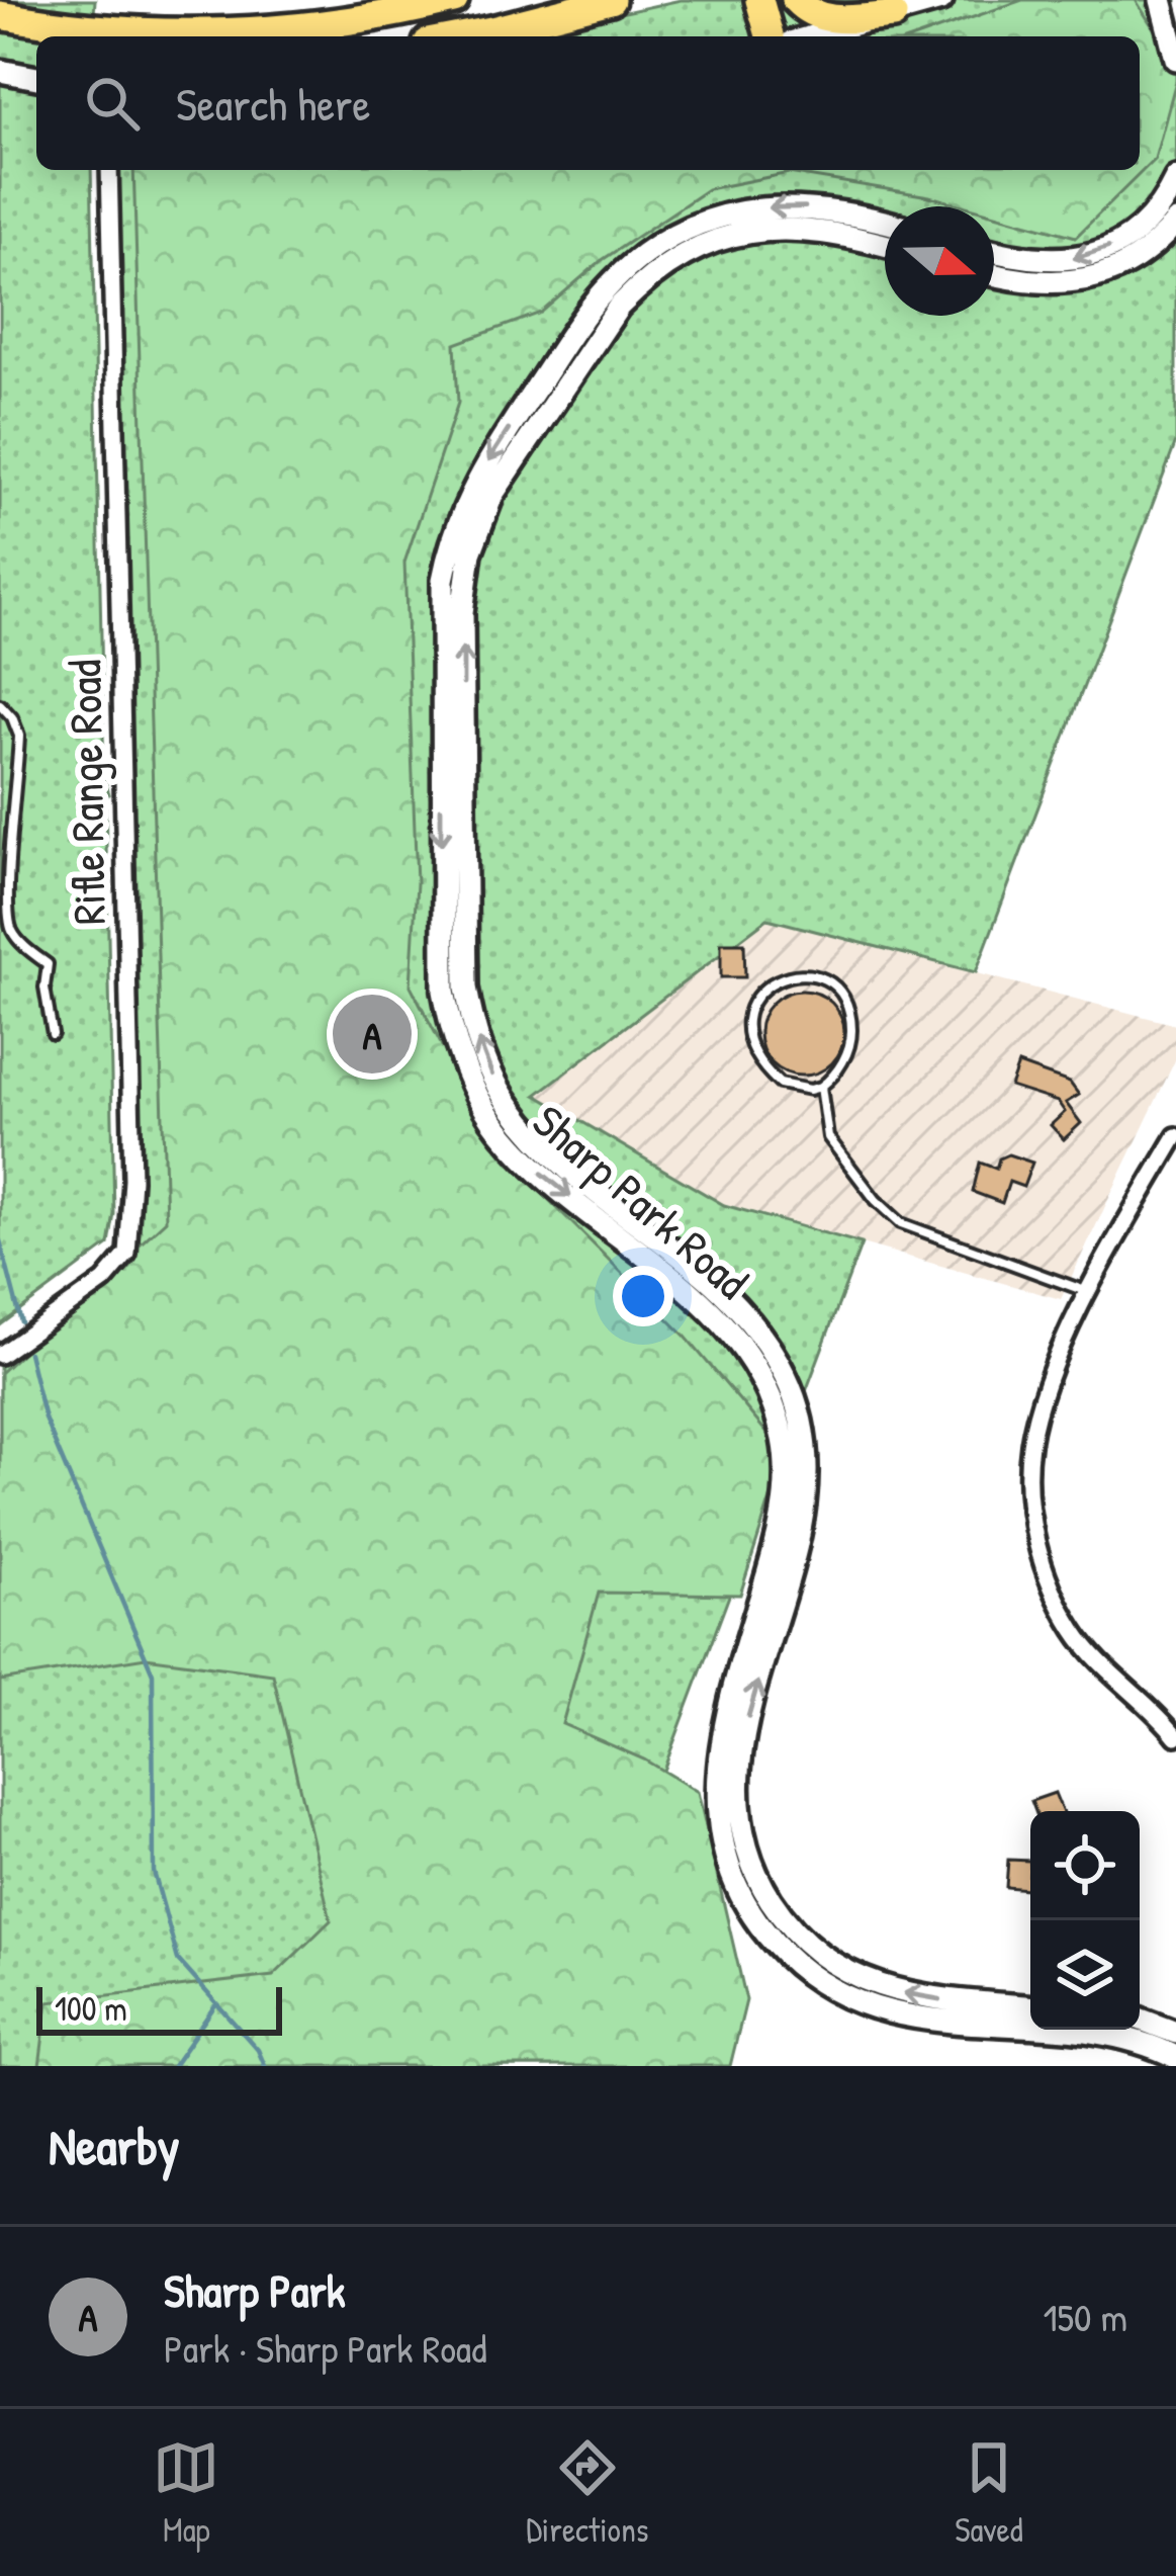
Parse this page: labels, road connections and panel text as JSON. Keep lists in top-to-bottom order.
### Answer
{
  "streets": {
    "main road": ["Sharp Park Road"],
    "street": ["Rifle Range Road"]
  },
  "scale_bar": "100 m",
  "north": "right",
  "page": {
    "search": "Search here",
    "pins": "A",
    "scale": "100 m",
    "heading": "Nearby",
    "list": [
      {
        "mark": "A",
        "name": "Sharp Park",
        "note": "Park · Sharp Park Road",
        "value": "150 m"
      }
    ],
    "nav": ["Map", "Directions", "Saved"]
  }
}
